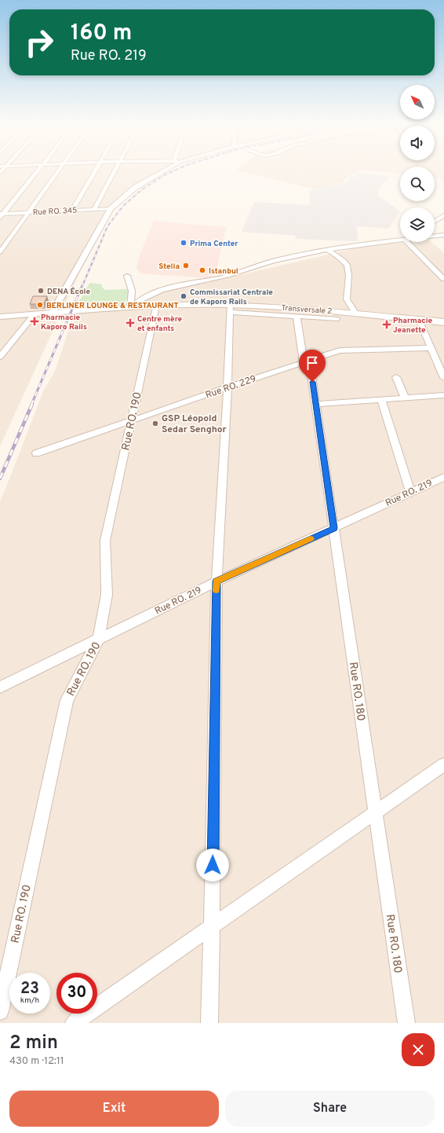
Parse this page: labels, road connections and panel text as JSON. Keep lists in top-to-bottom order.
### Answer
{
  "streets": {
    "main road": ["Transversale 2"],
    "street": [
      "Rue RO. 345",
      "Rue RO. 229",
      "Rue RO. 190",
      "Rue RO. 219",
      "Rue RO. 180"
    ]
  },
  "crossings": [
    ["Transversale 2", "Rue RO. 190"],
    ["Rue RO. 229", "Rue RO. 190"],
    ["Rue RO. 229", "Rue RO. 180"],
    ["Rue RO. 190", "Rue RO. 219"],
    ["Rue RO. 219", "Rue RO. 180"]
  ],
  "places": {
    "other": [
      "Prima Center",
      "Stella",
      "Istanbul",
      "DENA École",
      "Commissariat Centrale de Kaporo Rails",
      "BERLINER LOUNGE & RESTAURANT",
      "GSP Léopold Sedar Senghor"
    ],
    "health": ["Pharmacie Kaporo Rails", "Centre mère et enfants", "Pharmacie Jeanette"]
  },
  "north": "top left",
  "page": {
    "turn": ["160 m", "Rue RO. 219"],
    "speed": "23 km/h",
    "limit": "30",
    "heading": ["2 min", "430 m · 12:11"],
    "buttons": ["Exit", "Share"]
  }
}
